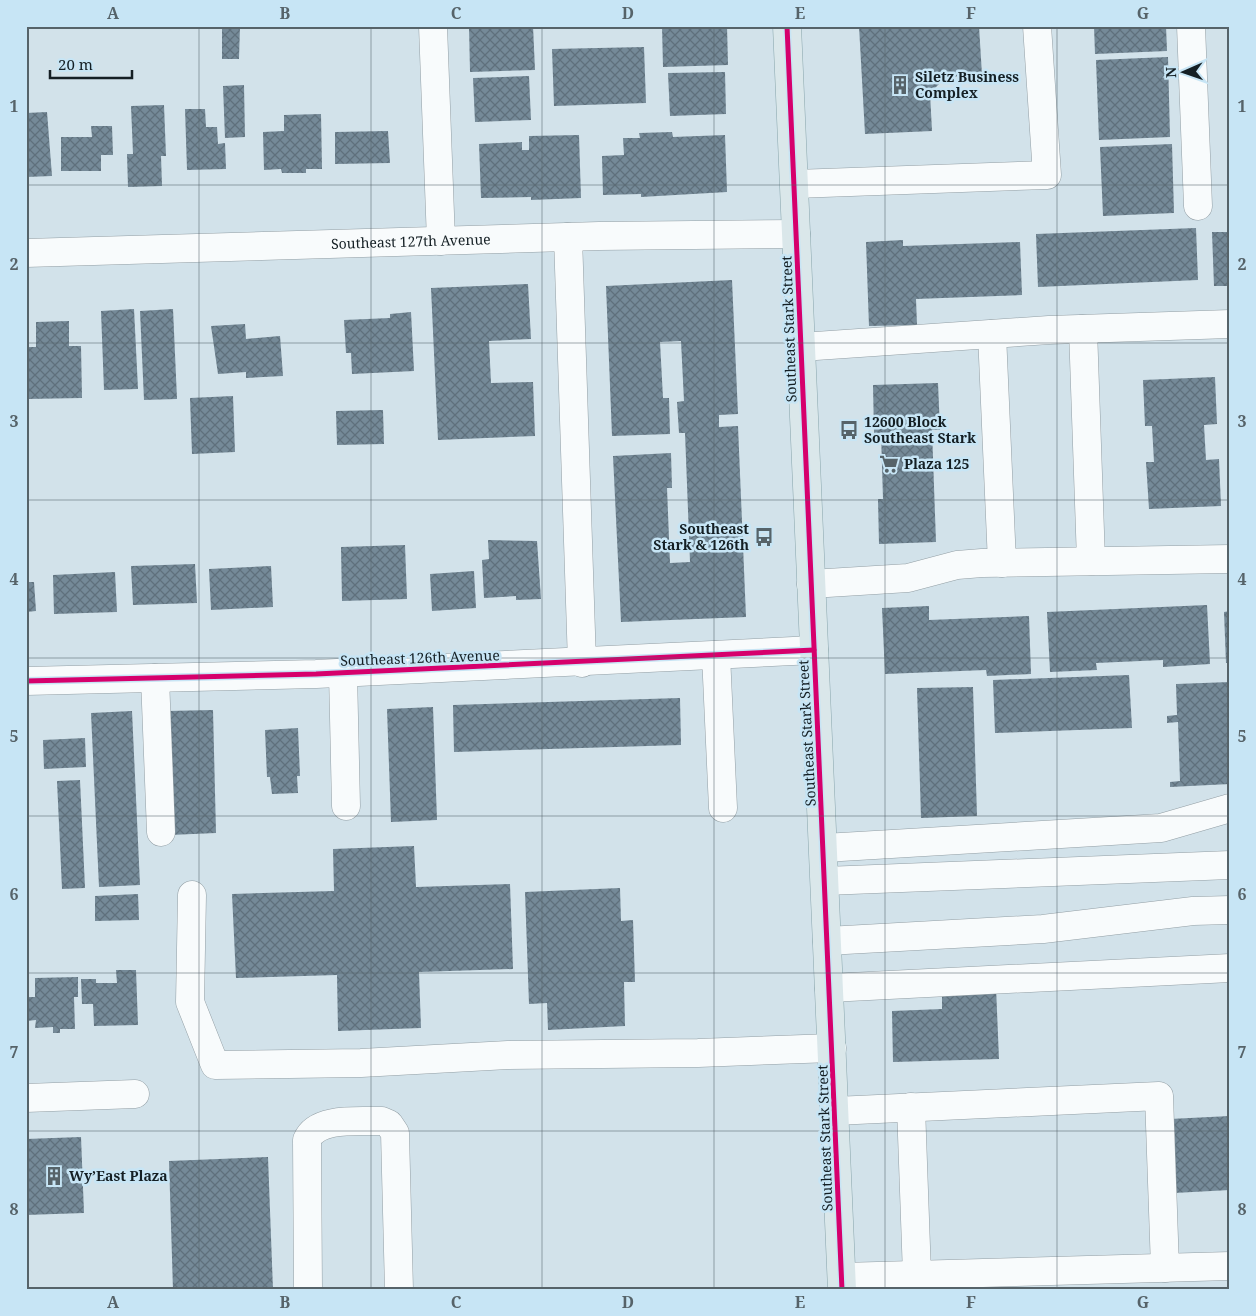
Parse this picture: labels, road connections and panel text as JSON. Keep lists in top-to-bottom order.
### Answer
{
  "streets": {
    "main road": ["Southeast Stark Street"],
    "street": ["Southeast 127th Avenue", "Southeast 126th Avenue"]
  },
  "crossings": [
    ["Southeast 127th Avenue", "Southeast Stark Street"],
    ["Southeast Stark Street", "Southeast 126th Avenue"]
  ],
  "places": {
    "building": ["Siletz Business Complex", "Wy’East Plaza"],
    "bus stop": ["12600 Block Southeast Stark", "Southeast Stark & 126th"],
    "supermarket": ["Plaza 125"]
  },
  "scale_bar": "20 m",
  "north": "left",
  "grid": {
    "columns": [
      "A",
      "B",
      "C",
      "D",
      "E",
      "F",
      "G"
    ],
    "rows": [
      "1",
      "2",
      "3",
      "4",
      "5",
      "6",
      "7",
      "8"
    ]
  }
}
